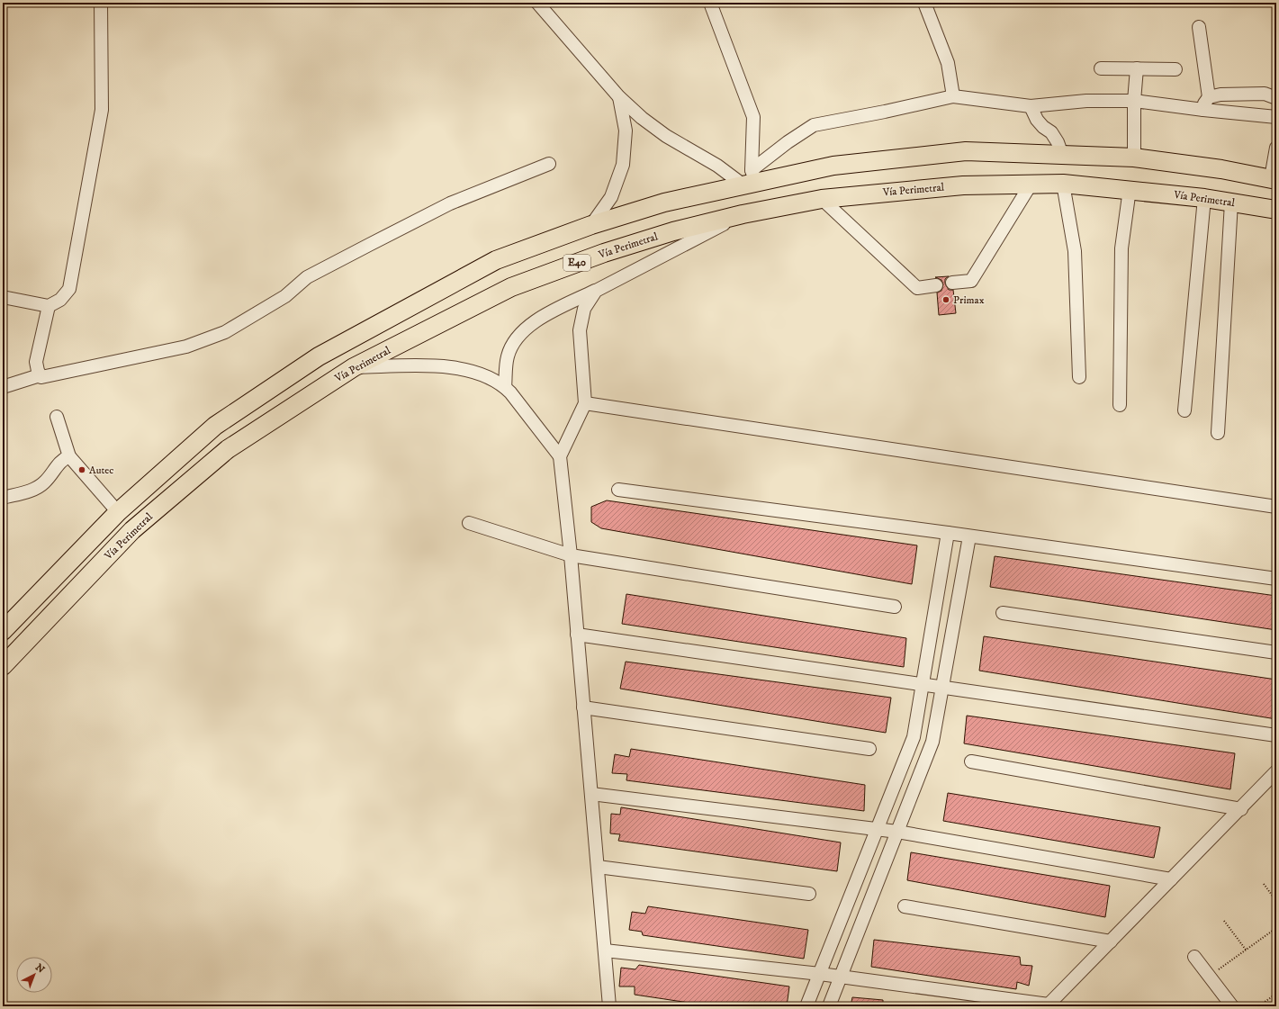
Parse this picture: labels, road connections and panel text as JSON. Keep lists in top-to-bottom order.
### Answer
{
  "streets": {
    "highway": ["Vía Perimetral", "E40"]
  },
  "places": ["Primax", "Autec"],
  "north": "top right"
}
